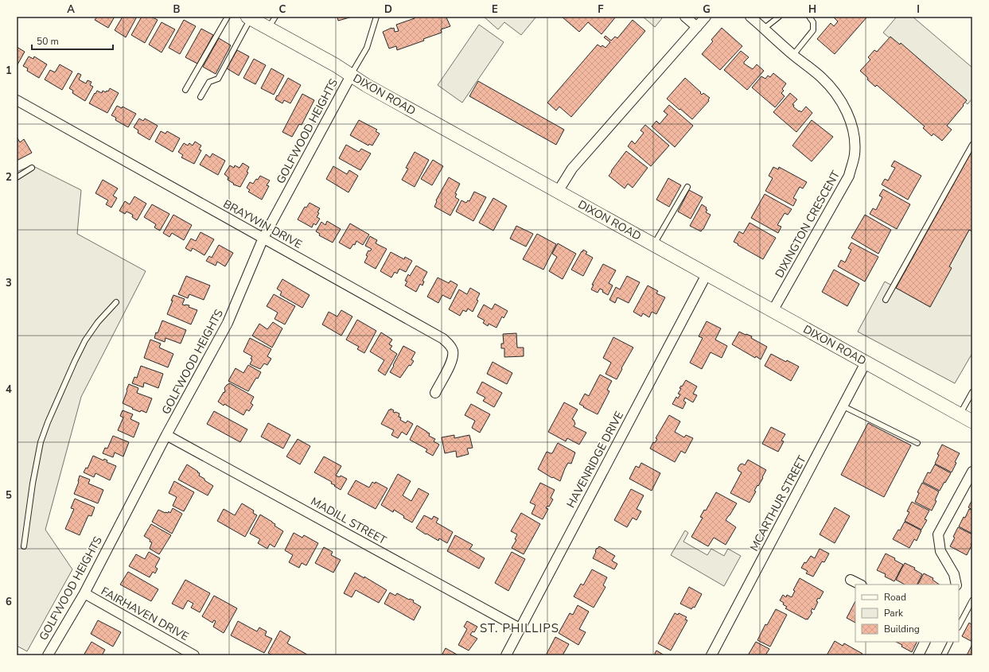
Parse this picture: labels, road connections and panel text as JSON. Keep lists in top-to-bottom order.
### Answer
{
  "streets": {
    "main road": ["DIXON ROAD"],
    "street": [
      "GOLFWOOD HEIGHTS",
      "BRAYWIN DRIVE",
      "DIXINGTON CRESCENT",
      "HAVENRIDGE DRIVE",
      "MCARTHUR STREET",
      "MADILL STREET",
      "FAIRHAVEN DRIVE"
    ]
  },
  "crossings": [
    ["DIXON ROAD", "GOLFWOOD HEIGHTS"],
    ["DIXON ROAD", "DIXINGTON CRESCENT"],
    ["DIXON ROAD", "HAVENRIDGE DRIVE"],
    ["DIXON ROAD", "MCARTHUR STREET"],
    ["GOLFWOOD HEIGHTS", "BRAYWIN DRIVE"],
    ["GOLFWOOD HEIGHTS", "MADILL STREET"],
    ["GOLFWOOD HEIGHTS", "FAIRHAVEN DRIVE"],
    ["HAVENRIDGE DRIVE", "MADILL STREET"]
  ],
  "districts": ["ST. PHILLIPS"],
  "legend": ["Road", "Park", "Building"],
  "scale_bar": "50 m",
  "grid": {
    "columns": [
      "A",
      "B",
      "C",
      "D",
      "E",
      "F",
      "G",
      "H",
      "I"
    ],
    "rows": [
      "1",
      "2",
      "3",
      "4",
      "5",
      "6"
    ]
  }
}
